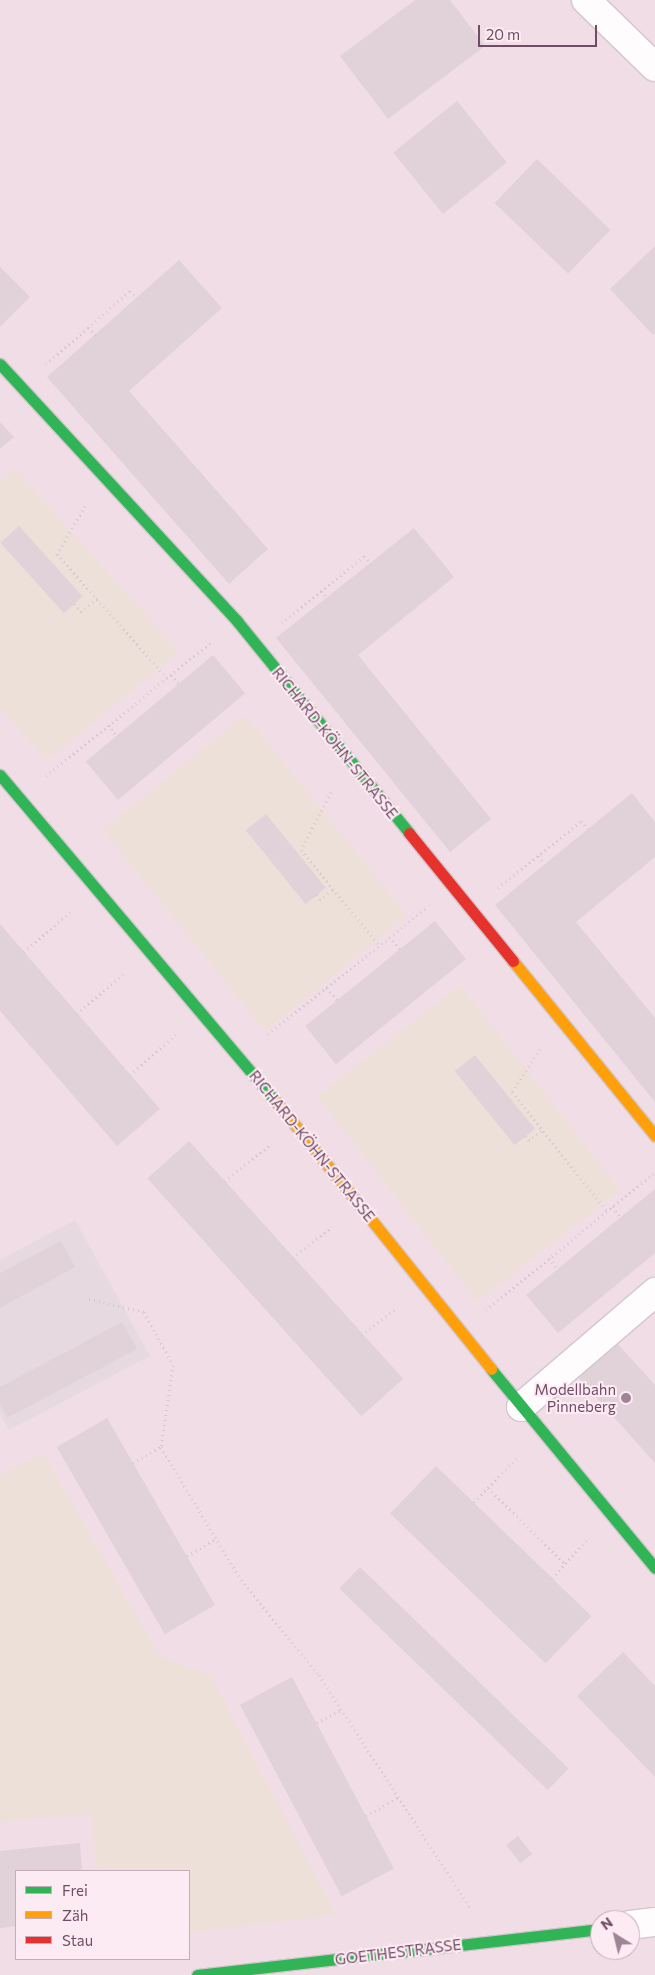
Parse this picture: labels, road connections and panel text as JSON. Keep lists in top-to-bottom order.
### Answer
{
  "streets": {
    "street": ["RICHARD-KÖHN-STRASSE", "GOETHESTRASSE"]
  },
  "places": ["Modellbahn Pinneberg"],
  "legend": ["Frei", "Zäh", "Stau"],
  "scale_bar": "20 m",
  "north": "top left"
}
